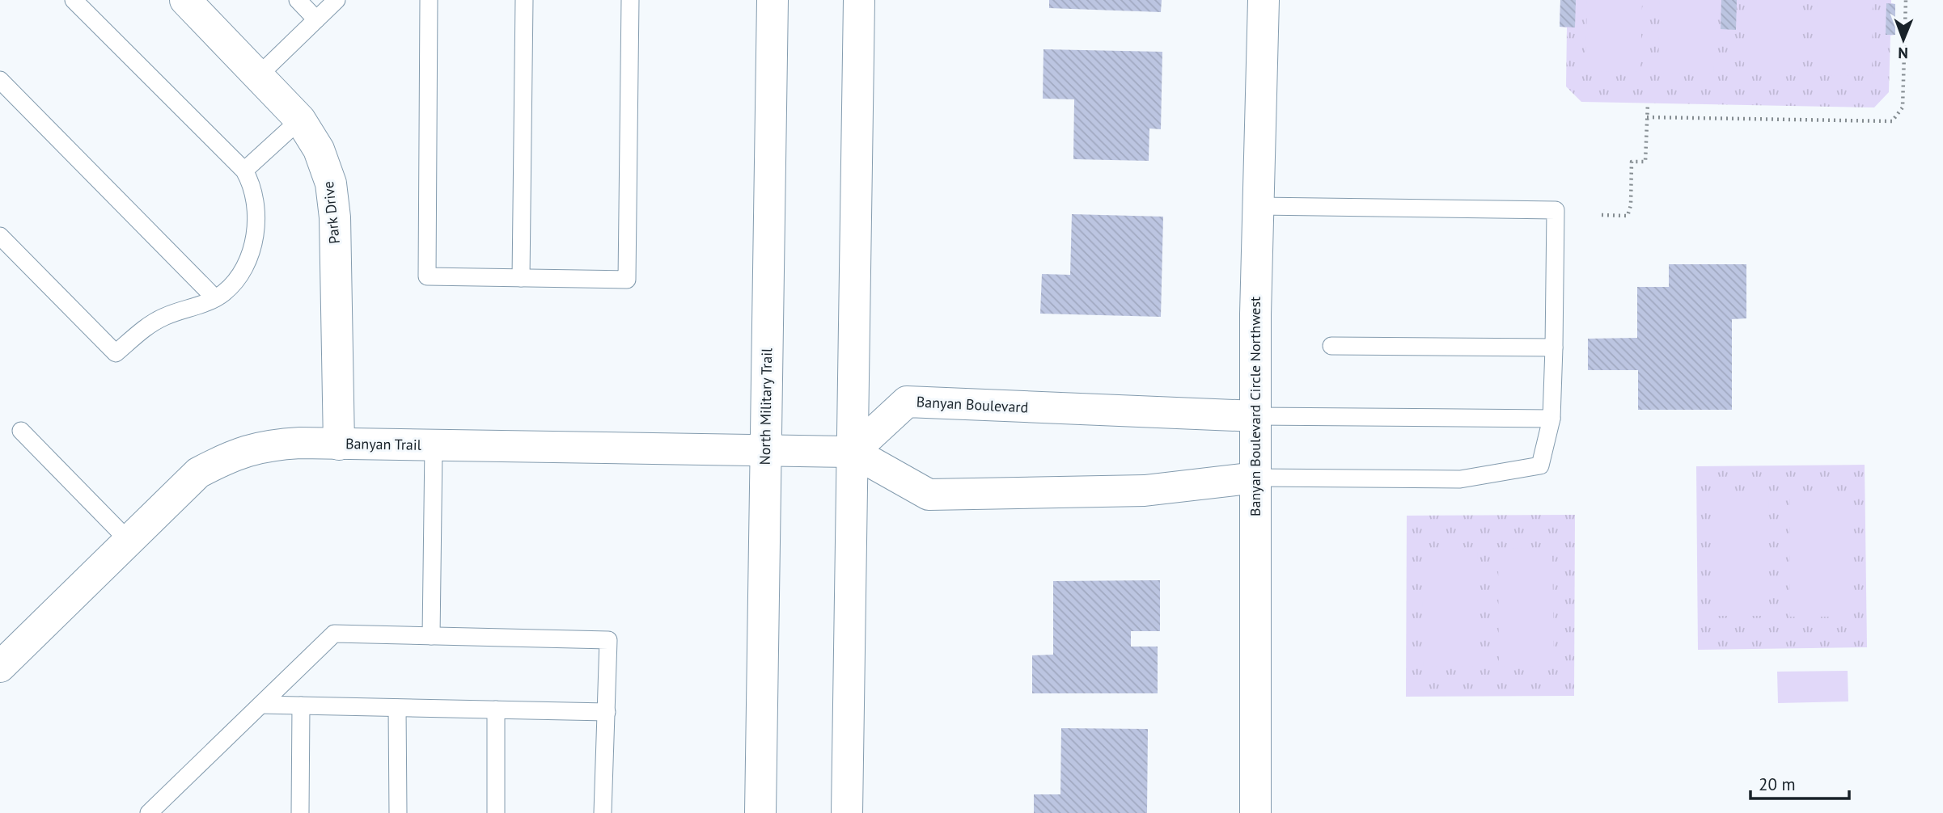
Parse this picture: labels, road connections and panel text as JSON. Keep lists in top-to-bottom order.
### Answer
{
  "streets": {
    "street": [
      "Park Drive",
      "Banyan Boulevard",
      "North Military Trail",
      "Banyan Boulevard Circle Northwest",
      "Banyan Trail"
    ]
  },
  "crossings": [
    ["Park Drive", "Banyan Trail"],
    ["Banyan Boulevard", "Banyan Boulevard Circle Northwest"],
    ["Banyan Boulevard", "Banyan Trail"],
    ["North Military Trail", "Banyan Trail"]
  ],
  "scale_bar": "20 m",
  "north": "bottom"
}
